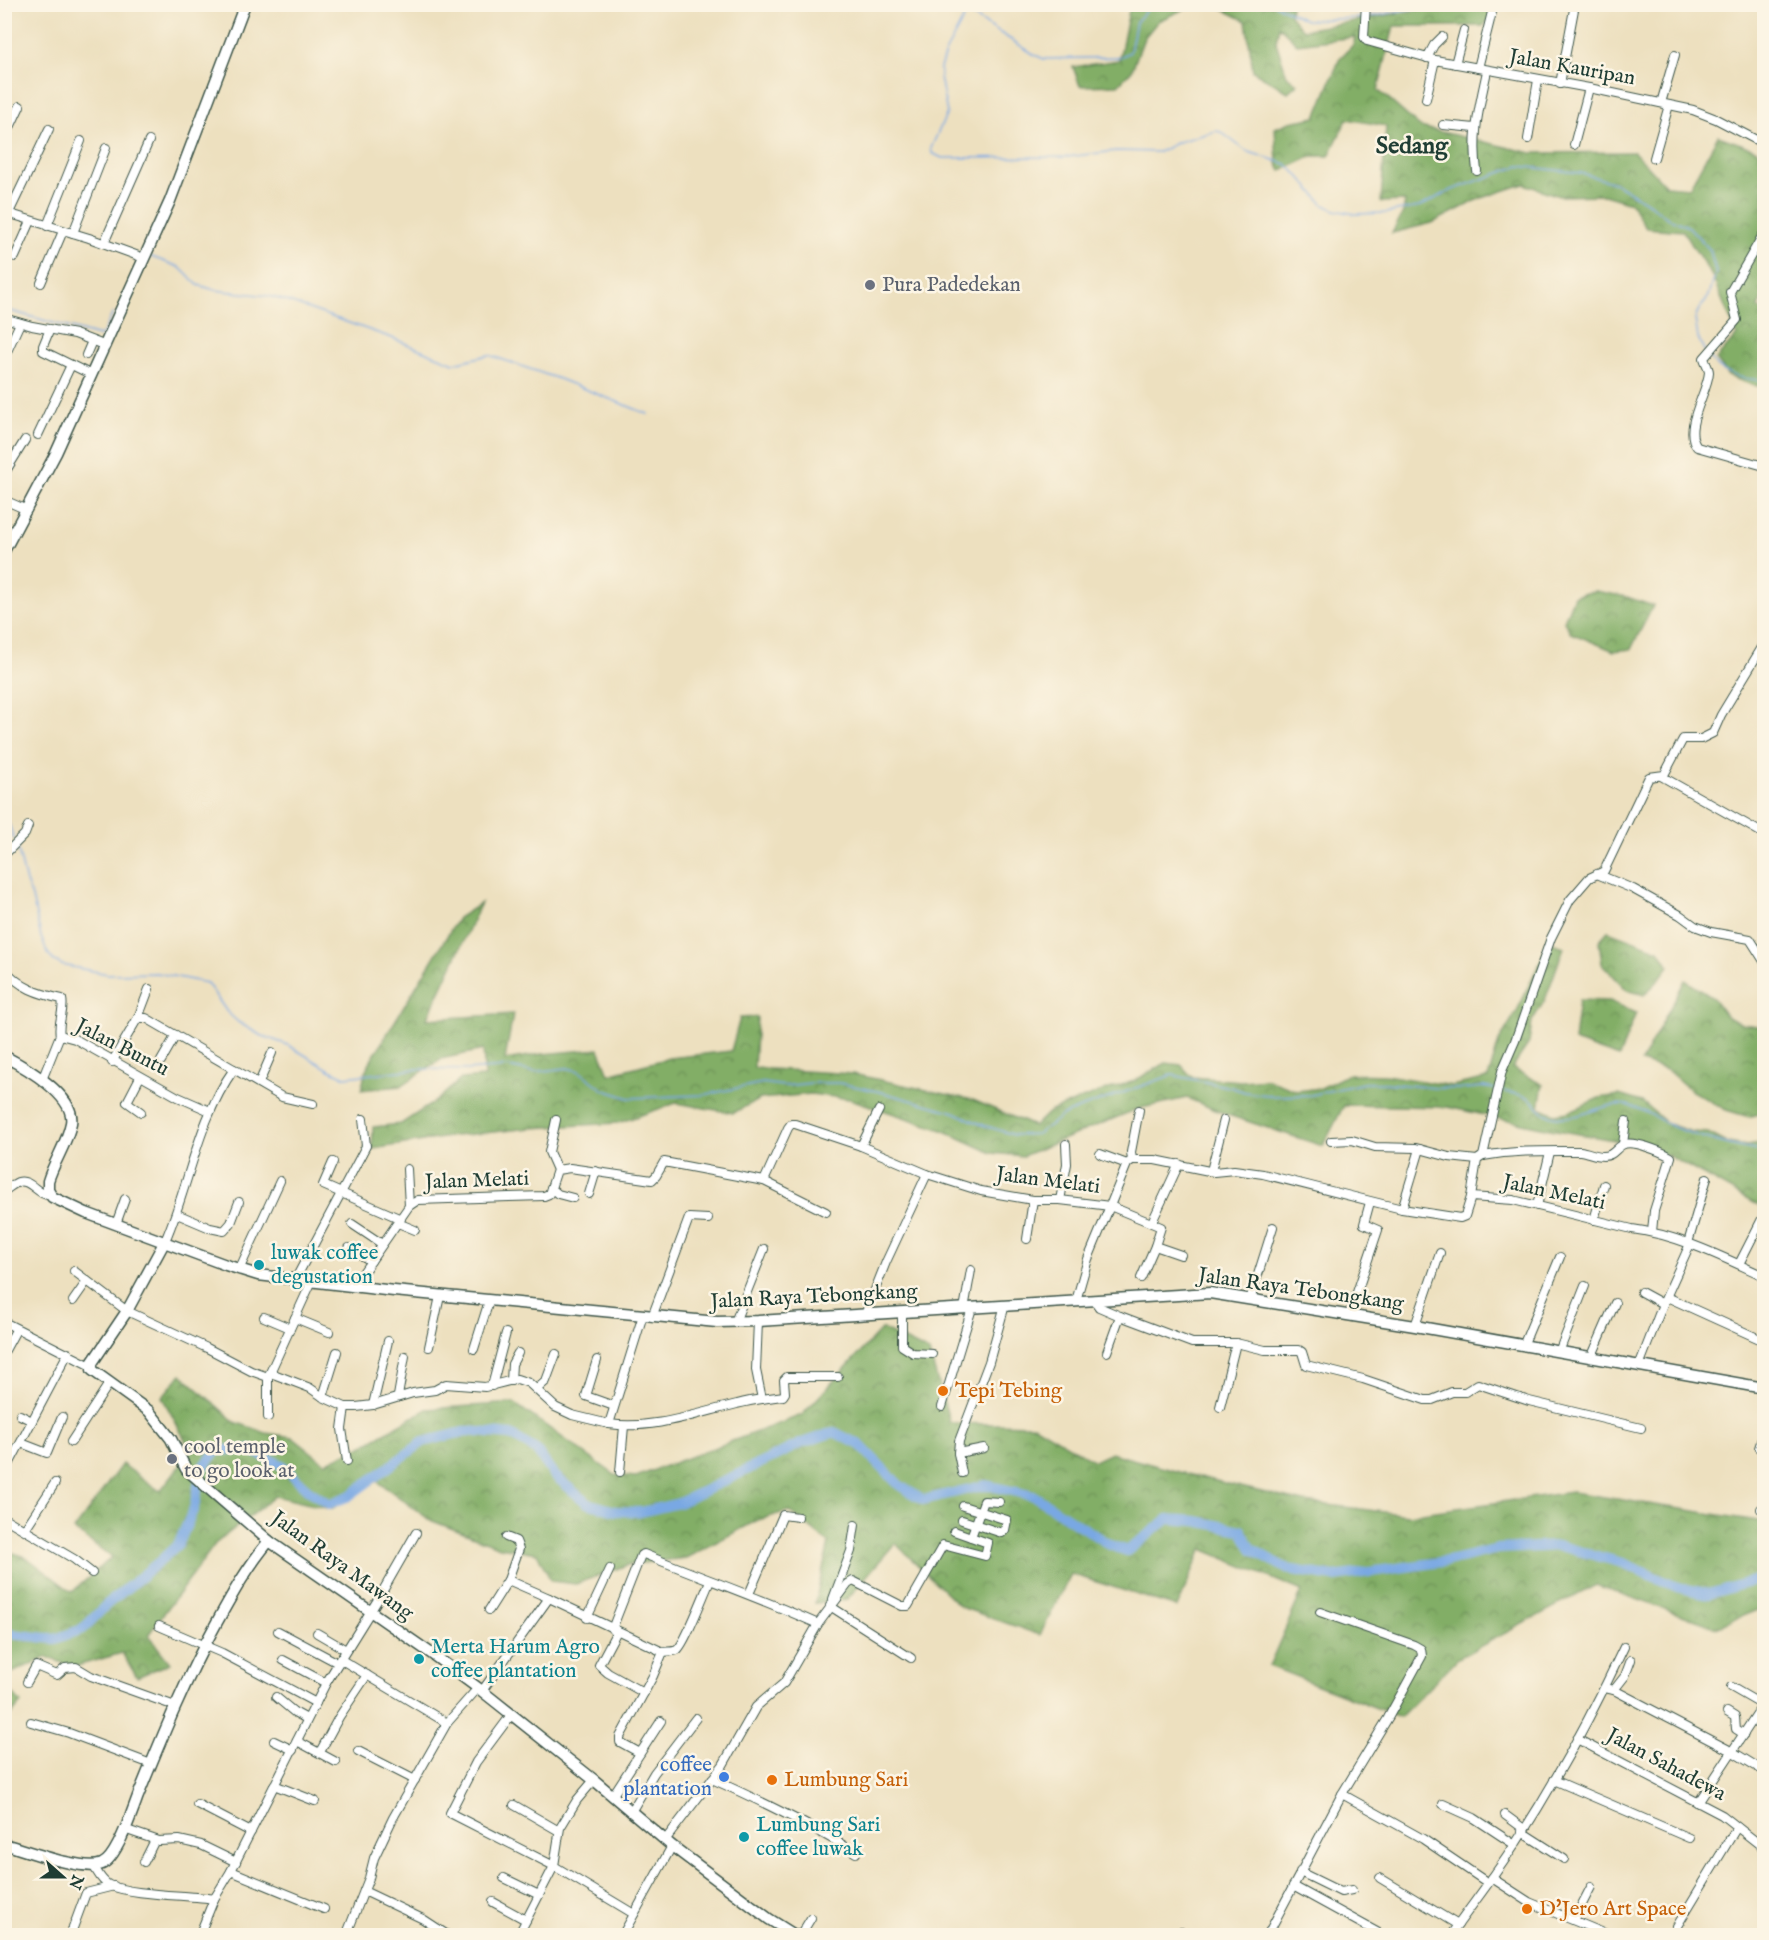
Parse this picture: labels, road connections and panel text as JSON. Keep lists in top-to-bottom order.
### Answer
{
  "streets": {
    "main road": ["Jalan Raya Tebongkang", "Jalan Raya Mawang"],
    "street": [
      "Jalan Kauripan",
      "Jalan Buntu",
      "Jalan Melati",
      "Jalan Sahadewa"
    ]
  },
  "districts": ["Sedang"],
  "places": [
    "Pura Padedekan",
    "luwak coffee degustation",
    "Tepi Tebing",
    "cool temple to go look at",
    "Merta Harum Agro coffee plantation",
    "coffee plantation",
    "Lumbung Sari",
    "Lumbung Sari coffee luwak",
    "D'Jero Art Space"
  ],
  "north": "right"
}
